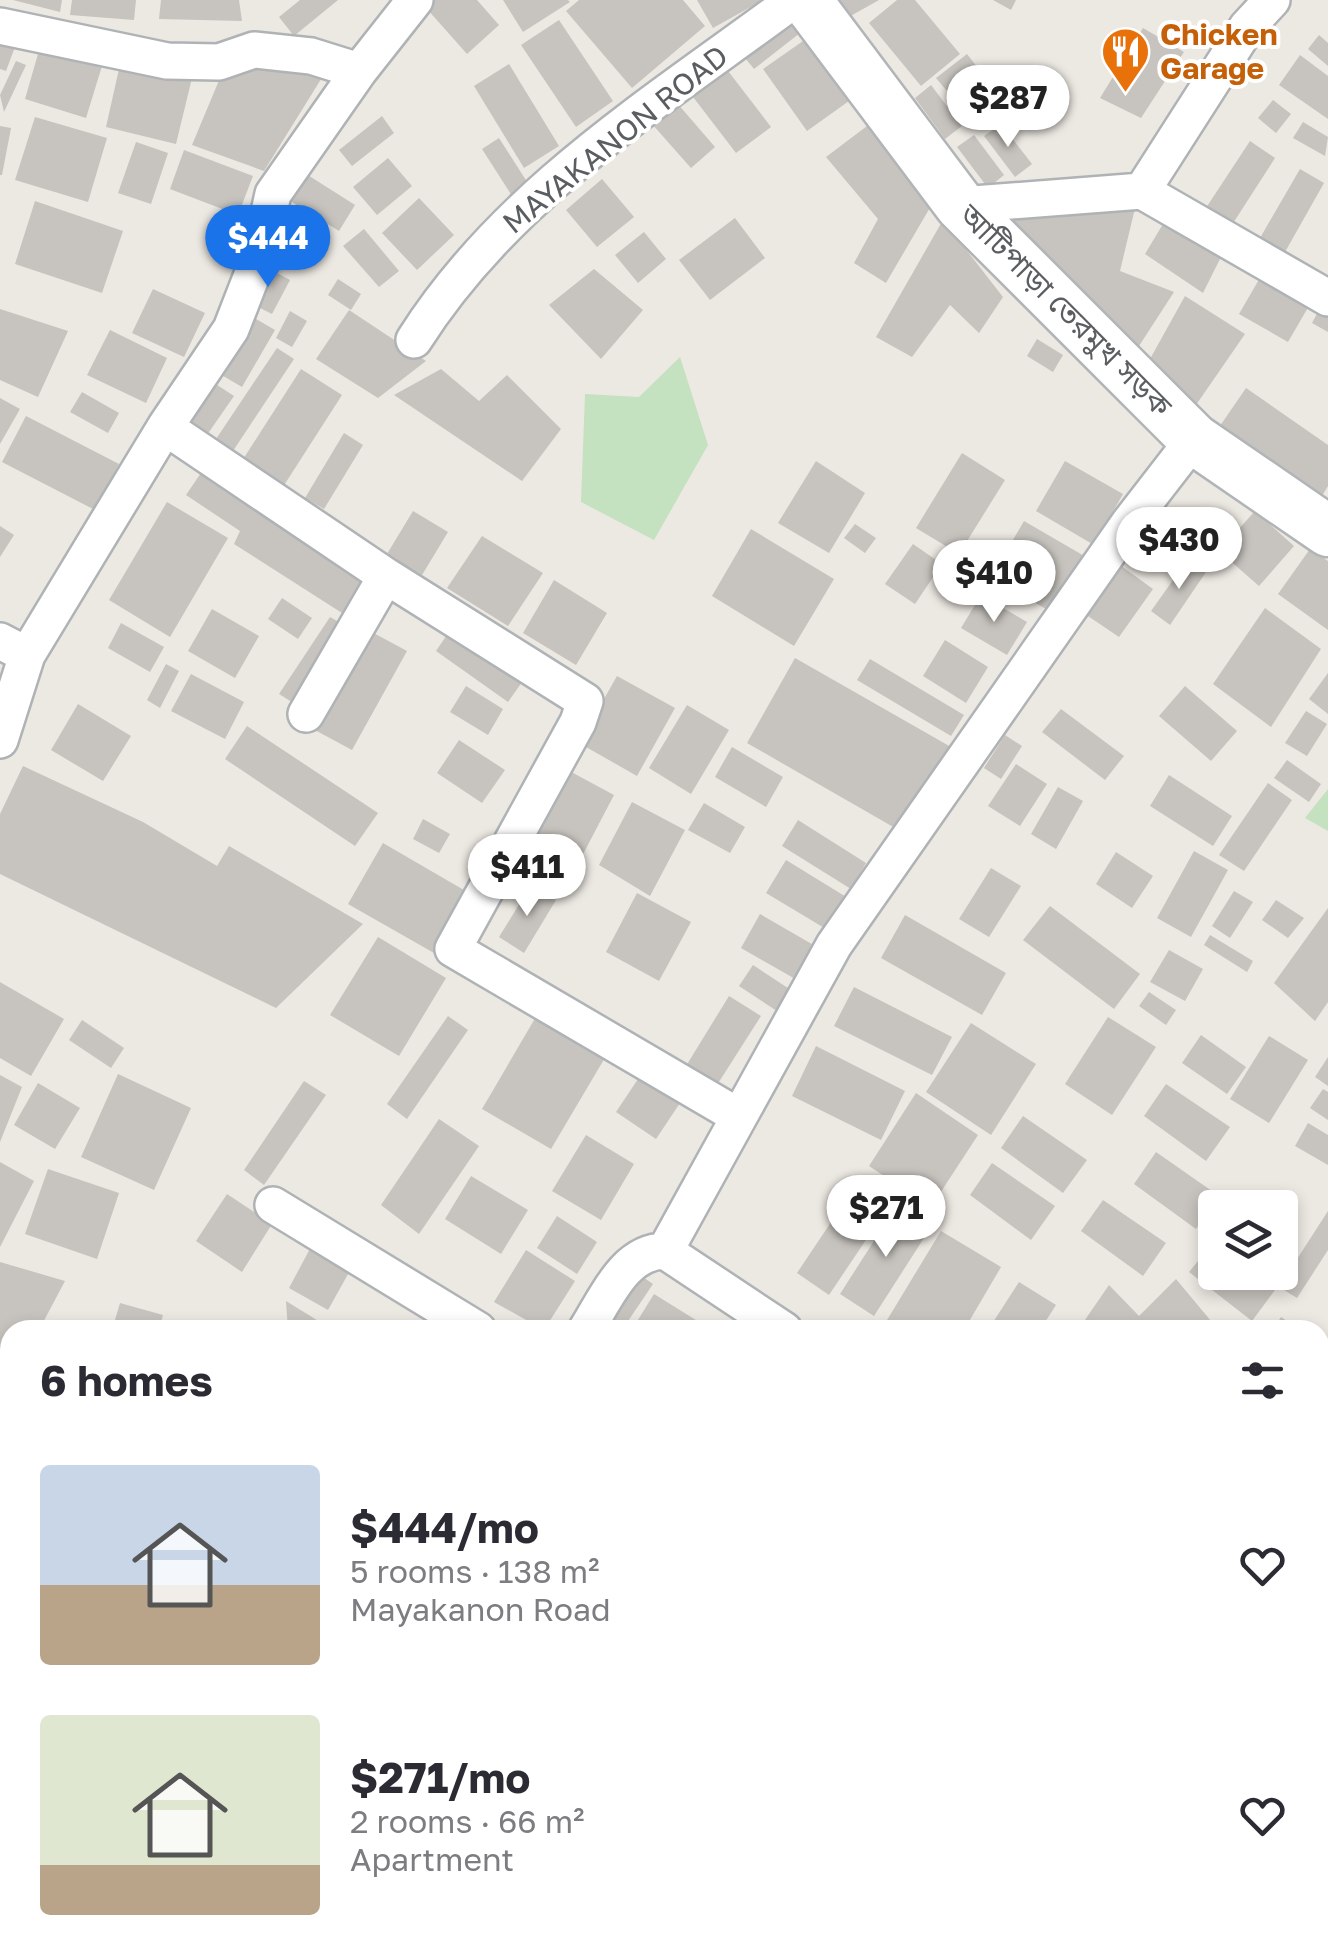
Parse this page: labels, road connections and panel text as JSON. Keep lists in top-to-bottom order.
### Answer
{
  "streets": {
    "main road": ["আটিপাড়া তেরমুখ সড়ক"],
    "street": ["MAYAKANON ROAD"]
  },
  "places": {
    "restaurant": ["Chicken Garage"]
  },
  "page": {
    "price": [
      "$287",
      "$444",
      "$430",
      "$410",
      "$411",
      "$271"
    ],
    "heading": "6 homes",
    "list": [
      {
        "name": "$444/mo",
        "note": "5 rooms · 138 m² · Mayakanon Road"
      },
      {
        "name": "$271/mo",
        "note": "2 rooms · 66 m² · Apartment"
      }
    ]
  }
}
